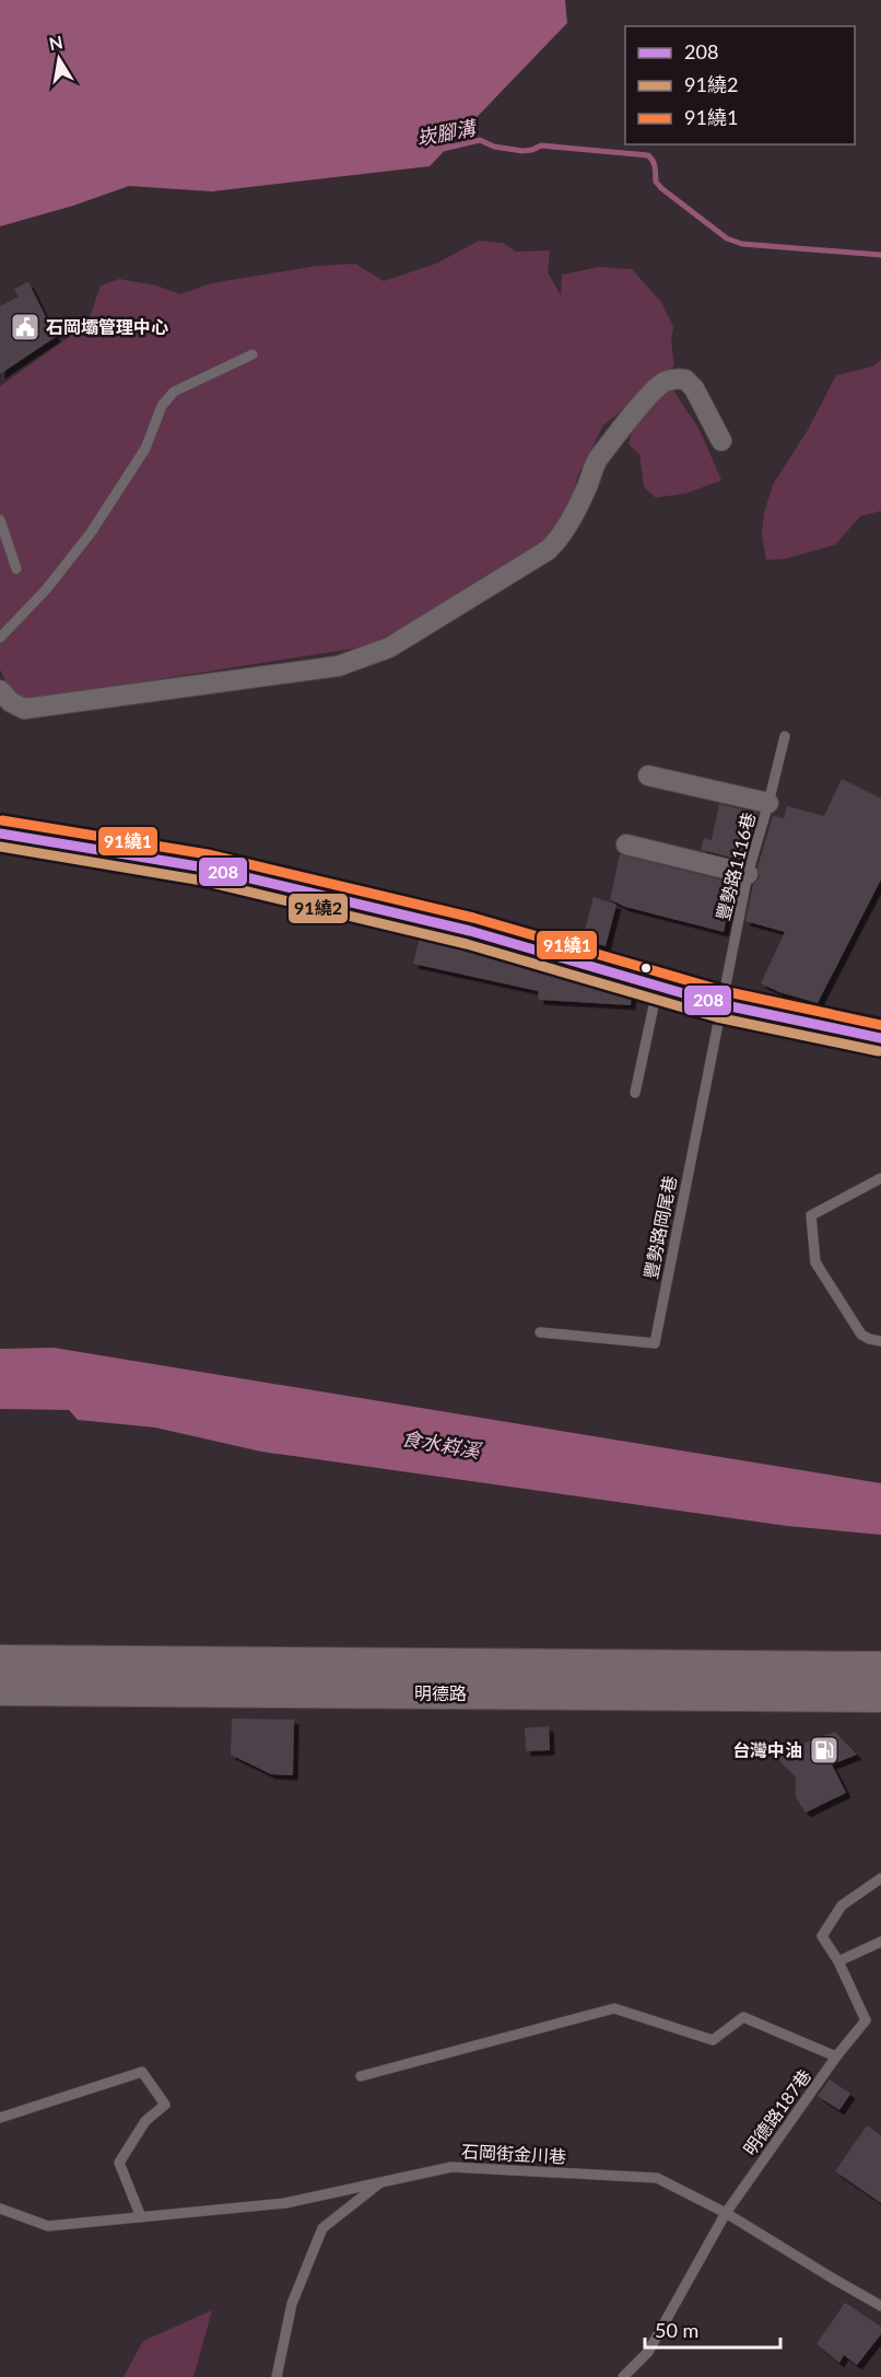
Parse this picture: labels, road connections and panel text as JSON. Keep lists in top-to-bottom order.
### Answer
{
  "streets": {
    "main road": ["明德路"],
    "lane": [
      "豐勢路1116巷",
      "豐勢路岡尾巷",
      "明德路187巷",
      "石岡街金川巷"
    ]
  },
  "crossings": [
    ["豐勢路1116巷", "豐勢路岡尾巷"],
    ["明德路187巷", "石岡街金川巷"]
  ],
  "water": ["崁腳溝", "食水嵙溪"],
  "places": {
    "public building": ["石岡壩管理中心"],
    "fuel station": ["台灣中油"]
  },
  "lines": ["transit line 91繞1", "transit line 208", "transit line 91繞2"],
  "legend": ["208", "91繞2", "91繞1"],
  "scale_bar": "50 m",
  "north": "top"
}
